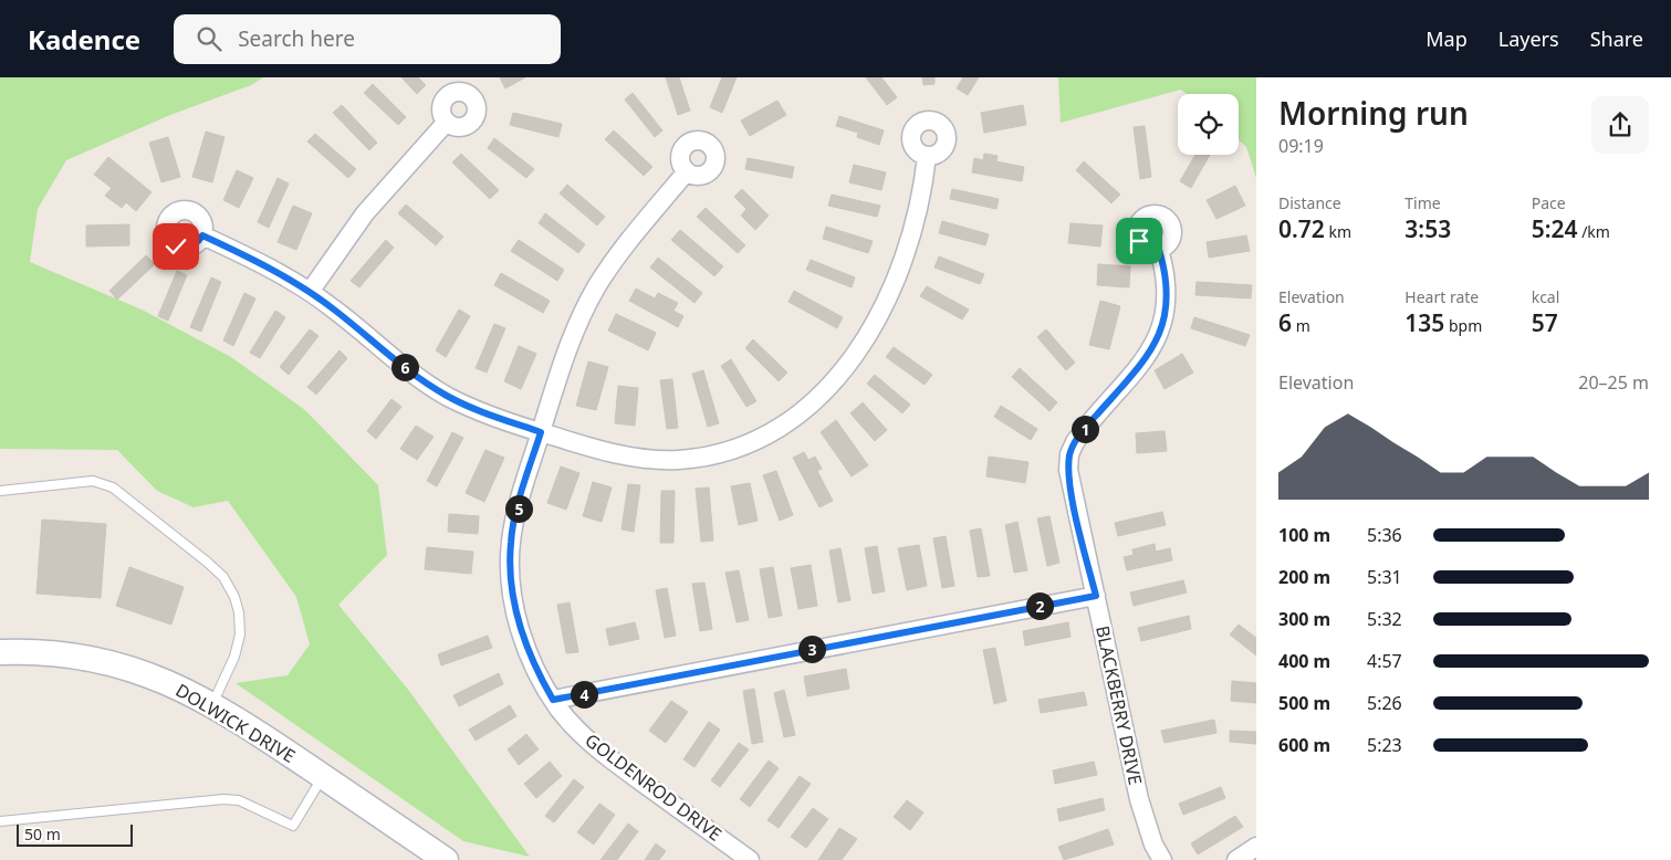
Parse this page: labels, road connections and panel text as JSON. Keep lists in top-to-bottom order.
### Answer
{
  "streets": {
    "main road": ["DOLWICK DRIVE"],
    "street": ["BLACKBERRY DRIVE", "GOLDENROD DRIVE"]
  },
  "scale_bar": "50 m",
  "page": {
    "header": "Kadence",
    "search": "Search here",
    "nav": ["Map", "Layers", "Share"],
    "heading": ["Morning run", "09:19"],
    "stats": [
      ["Distance", "0.72 km"],
      ["Time", "3:53"],
      ["Pace", "5:24 /km"],
      ["Elevation", "6 m"],
      ["Heart rate", "135 bpm"],
      ["kcal", "57"]
    ],
    "pins": [
      "6",
      "1",
      "5",
      "2",
      "3",
      "4"
    ],
    "chart": ["Elevation", "20–25 m"],
    "list": [
      {
        "name": "100 m",
        "note": "5:36"
      },
      {
        "name": "200 m",
        "note": "5:31"
      },
      {
        "name": "300 m",
        "note": "5:32"
      },
      {
        "name": "400 m",
        "note": "4:57"
      },
      {
        "name": "500 m",
        "note": "5:26"
      },
      {
        "name": "600 m",
        "note": "5:23"
      }
    ],
    "scale": "50 m"
  }
}
